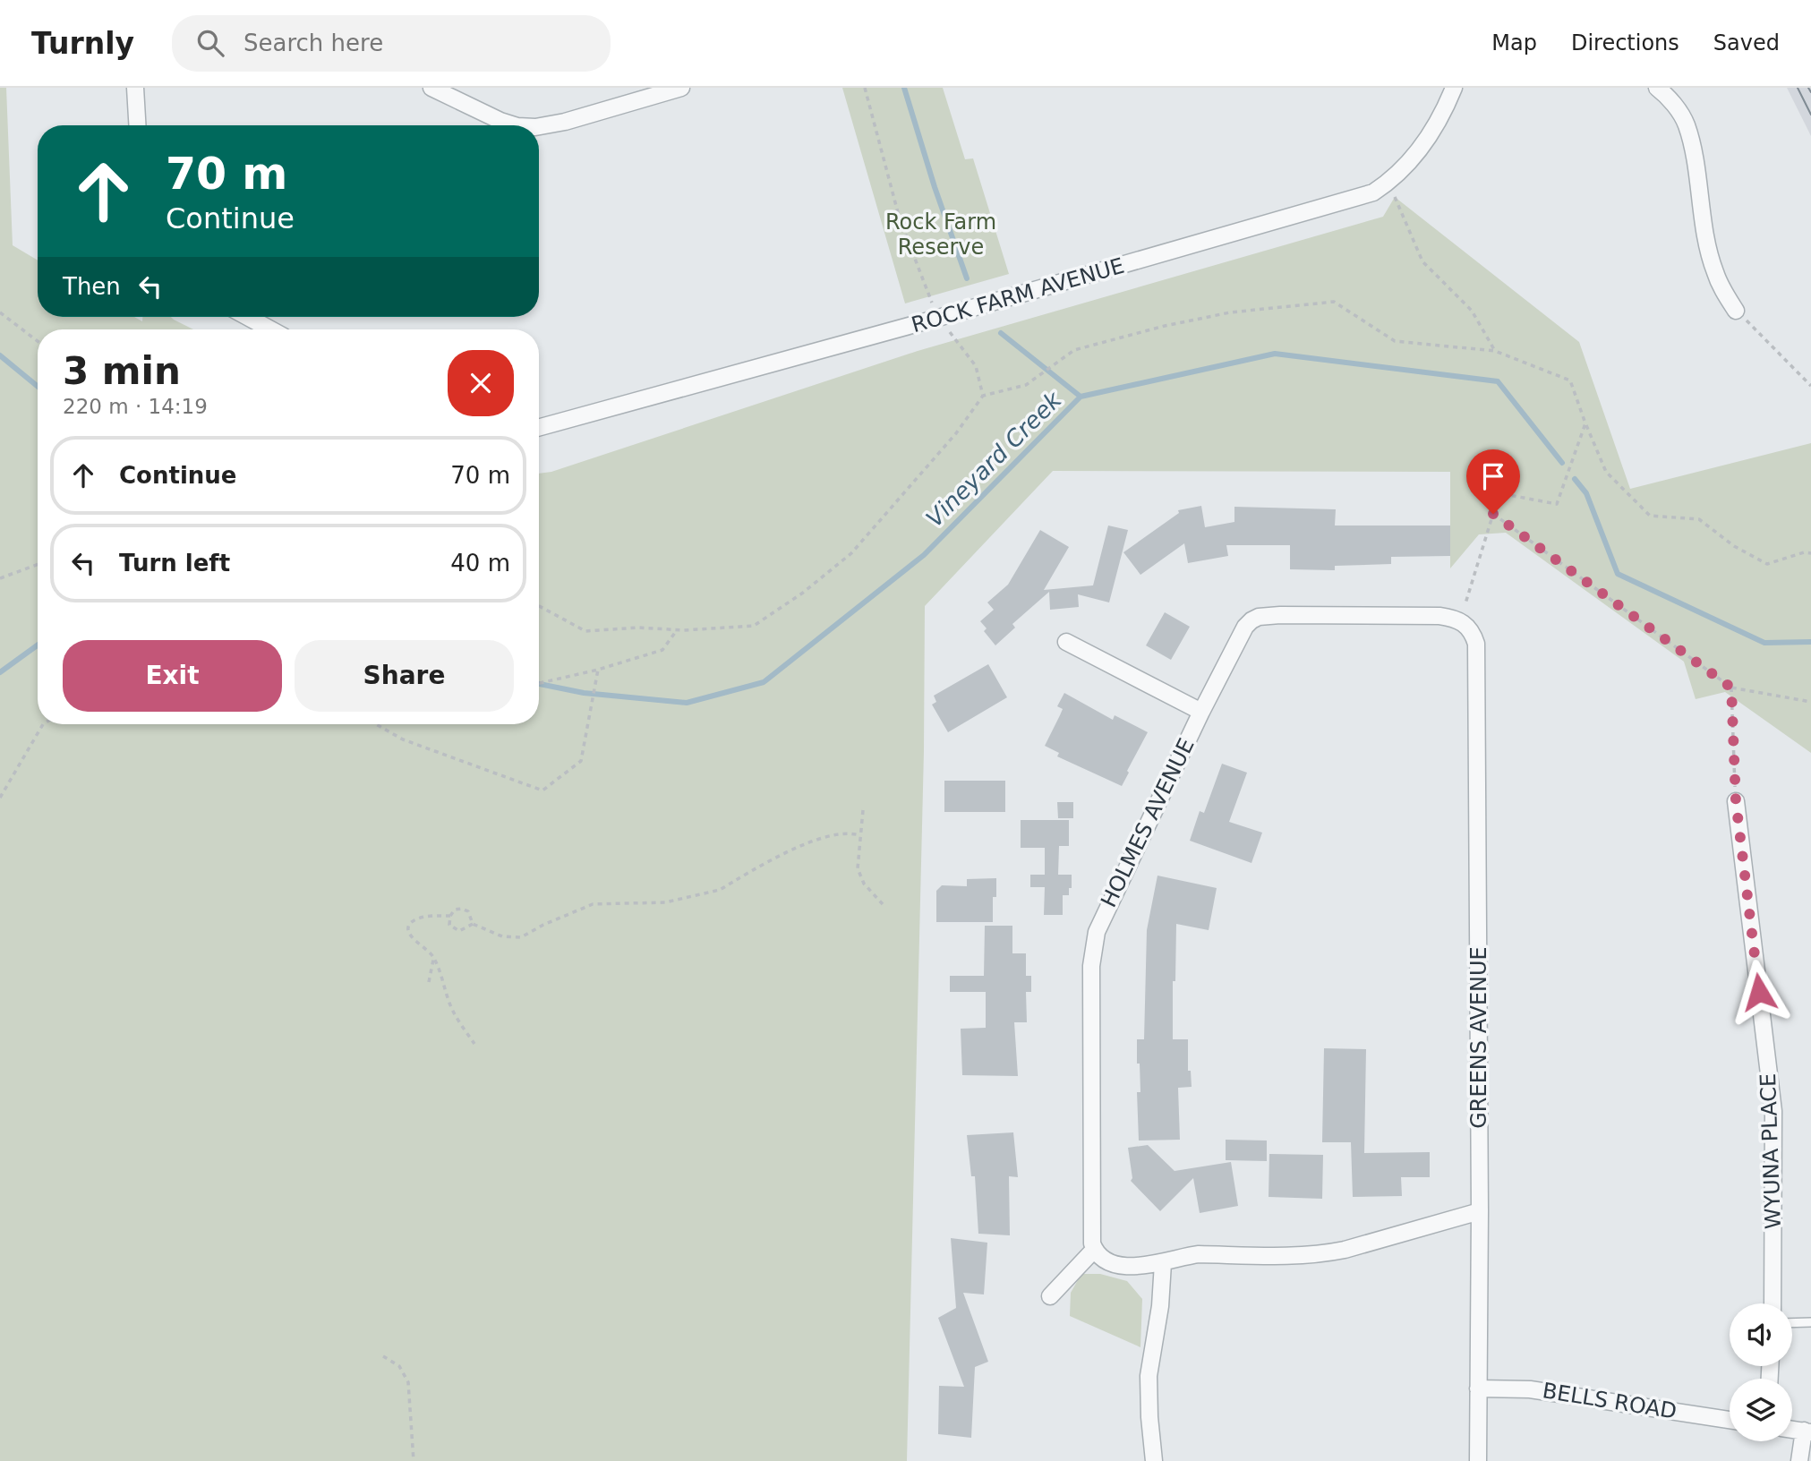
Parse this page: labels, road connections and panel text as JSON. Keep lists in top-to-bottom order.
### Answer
{
  "streets": {
    "street": [
      "ROCK FARM AVENUE",
      "HOLMES AVENUE",
      "GREENS AVENUE",
      "WYUNA PLACE",
      "BELLS ROAD"
    ]
  },
  "crossings": [
    ["HOLMES AVENUE", "GREENS AVENUE"],
    ["GREENS AVENUE", "BELLS ROAD"]
  ],
  "water": ["Vineyard Creek"],
  "parks": ["Rock Farm Reserve"],
  "page": {
    "header": "Turnly",
    "search": "Search here",
    "nav": ["Map", "Directions", "Saved"],
    "turn": ["70 m", "Continue"],
    "then": "Then",
    "heading": ["3 min", "220 m · 14:19"],
    "list": [
      {
        "name": "Continue",
        "value": "70 m"
      },
      {
        "name": "Turn left",
        "value": "40 m"
      }
    ],
    "buttons": ["Exit", "Share"]
  }
}
